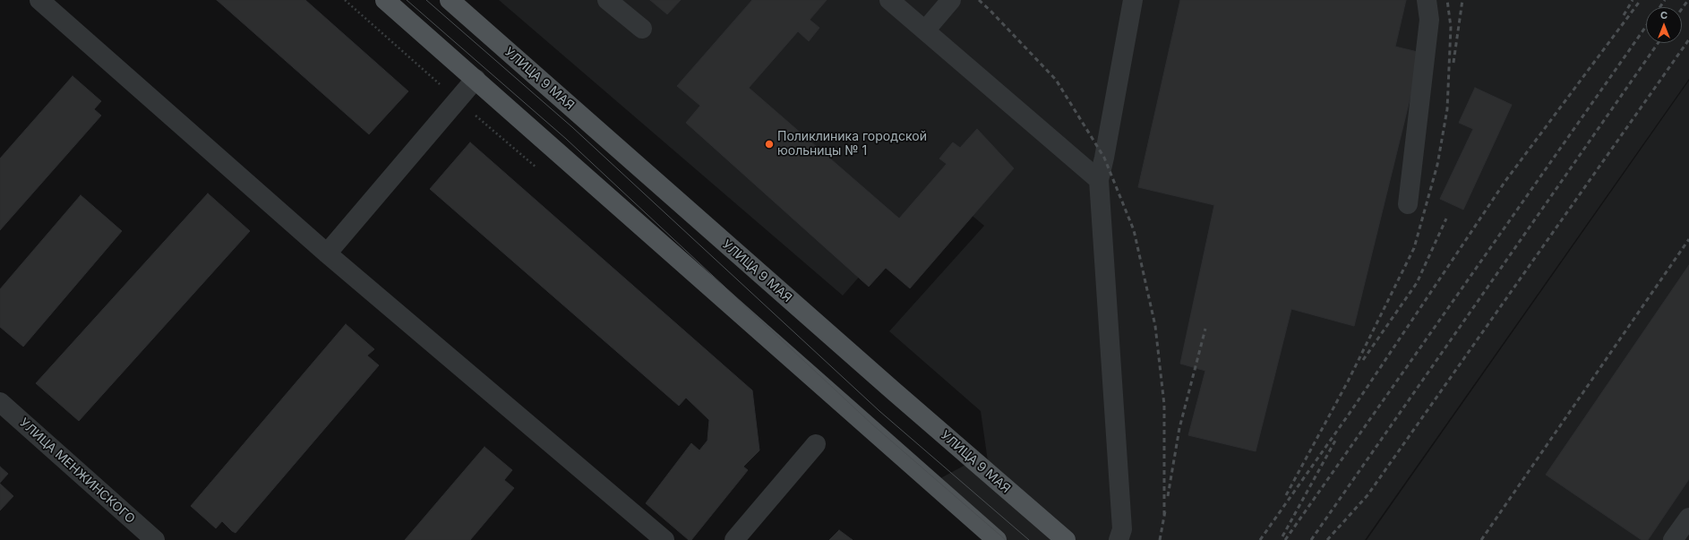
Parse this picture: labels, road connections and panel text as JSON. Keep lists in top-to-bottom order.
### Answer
{
  "streets": {
    "main road": ["УЛИЦА 9 МАЯ"],
    "street": ["УЛИЦА МЕНЖИНСКОГО"]
  },
  "places": ["Поликлиника городской юольницы № 1"],
  "north": "top"
}
